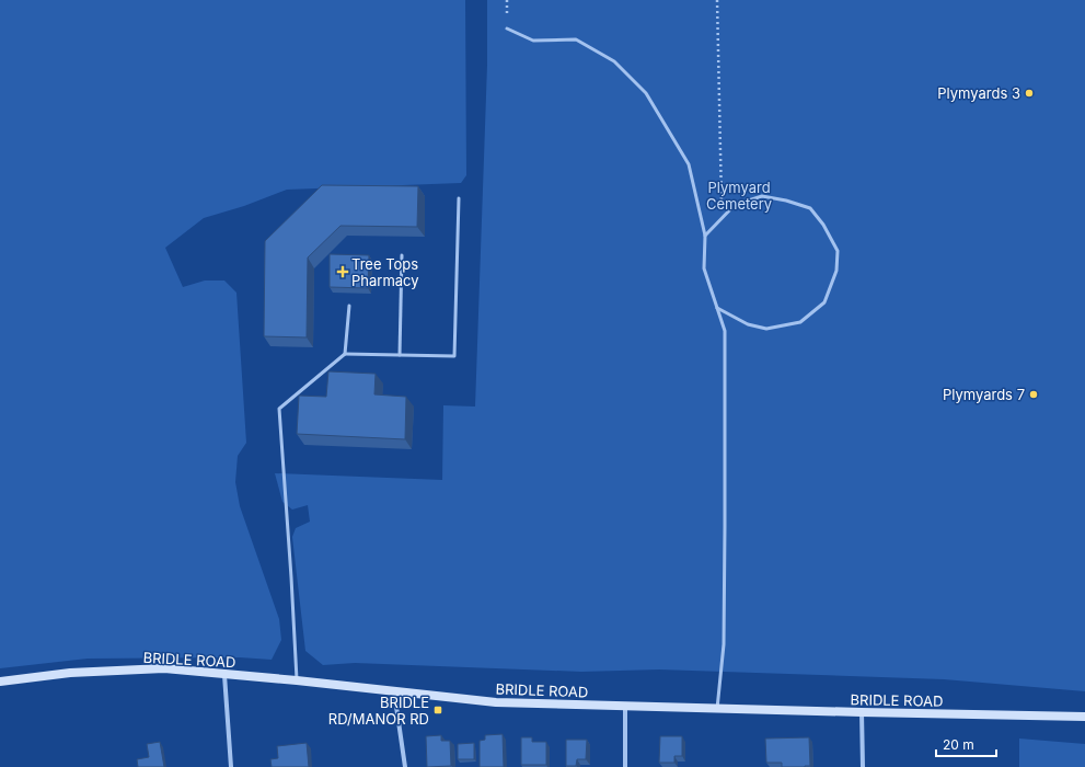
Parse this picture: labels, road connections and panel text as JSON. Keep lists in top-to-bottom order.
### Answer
{
  "streets": {
    "street": ["BRIDLE ROAD"]
  },
  "parks": ["Plymyard Cemetery"],
  "places": {
    "other": ["Plymyards 3", "Plymyards 7"],
    "health": ["Tree Tops Pharmacy"],
    "transit": ["BRIDLE RD/MANOR RD"]
  },
  "scale_bar": "20 m"
}
